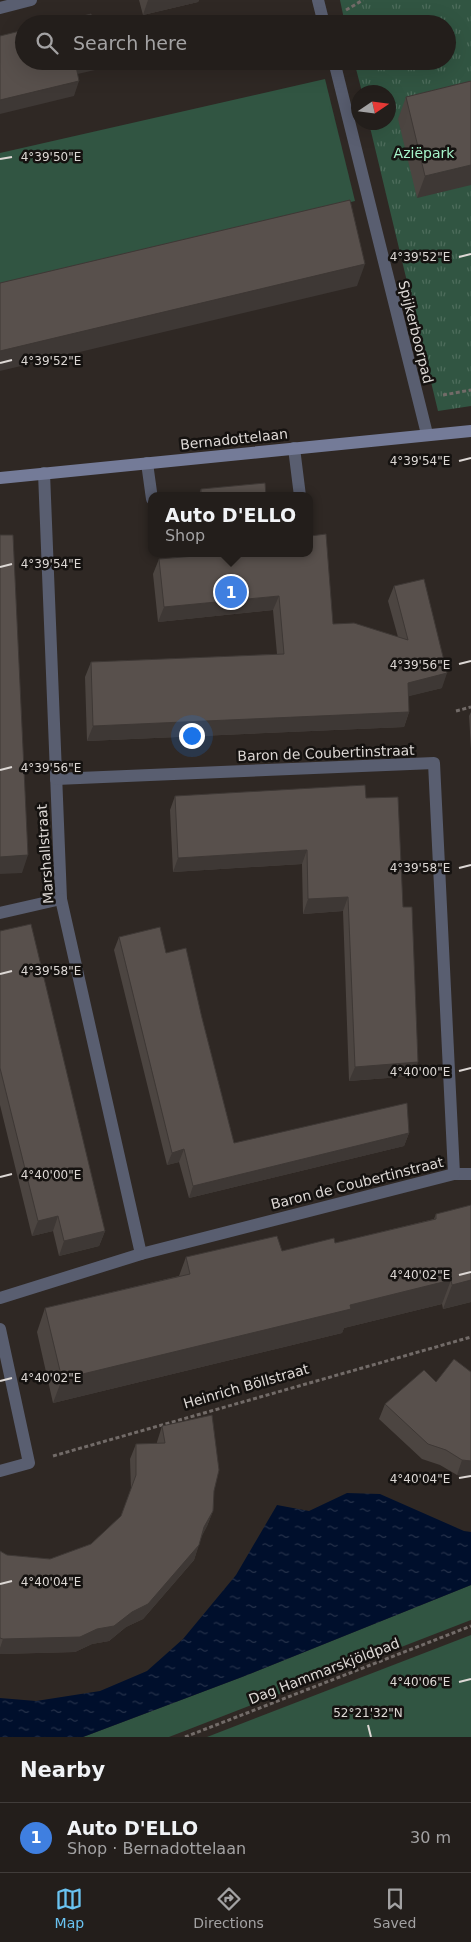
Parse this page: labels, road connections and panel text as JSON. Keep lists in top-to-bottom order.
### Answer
{
  "streets": {
    "street": [
      "Spijkerboorpad",
      "Bernadottelaan",
      "Baron de Coubertinstraat",
      "Marshallstraat"
    ],
    "path": ["Heinrich Böllstraat", "Dag Hammarskjöldpad"]
  },
  "crossings": [
    ["Spijkerboorpad", "Bernadottelaan"],
    ["Bernadottelaan", "Marshallstraat"],
    ["Baron de Coubertinstraat", "Marshallstraat"]
  ],
  "parks": ["Aziëpark"],
  "north": "right",
  "page": {
    "search": "Search here",
    "popup": ["Auto D'ELLO", "Shop"],
    "pins": "1",
    "heading": "Nearby",
    "list": [
      {
        "mark": "1",
        "name": "Auto D'ELLO",
        "note": "Shop · Bernadottelaan",
        "value": "30 m"
      }
    ],
    "nav": ["Map", "Directions", "Saved"]
  },
  "coordinates": [
    "4°39'50\"E",
    "4°39'52\"E",
    "4°39'54\"E",
    "4°39'56\"E",
    "4°39'58\"E",
    "4°40'00\"E",
    "4°40'02\"E",
    "4°40'04\"E",
    "4°40'06\"E",
    "52°21'32\"N"
  ]
}
